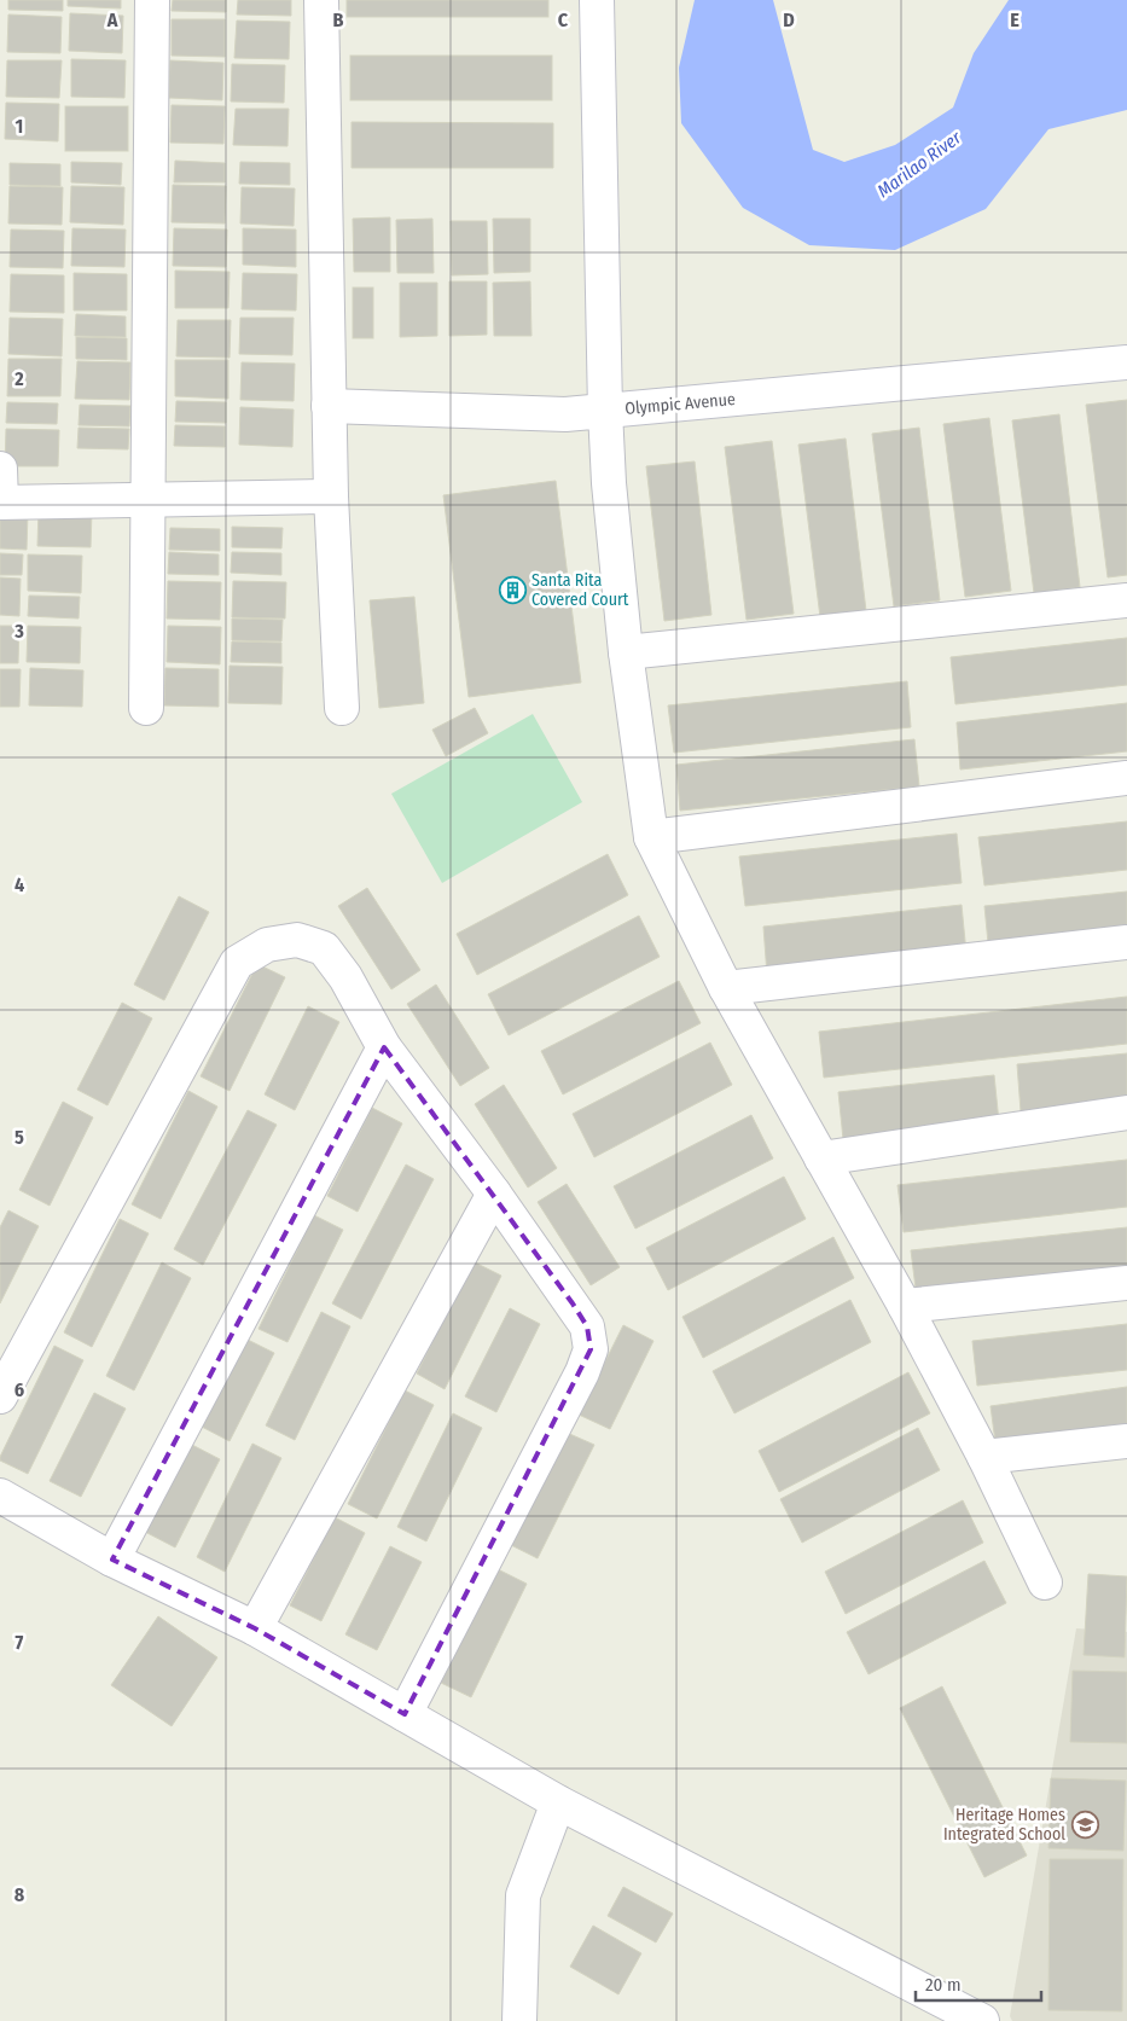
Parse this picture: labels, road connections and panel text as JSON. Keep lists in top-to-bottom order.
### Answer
{
  "streets": {
    "street": ["Olympic Avenue"]
  },
  "water": ["Marilao River"],
  "places": {
    "building": ["Santa Rita Covered Court"],
    "school or university": ["Heritage Homes Integrated School"]
  },
  "scale_bar": "20 m",
  "grid": {
    "columns": [
      "A",
      "B",
      "C",
      "D",
      "E"
    ],
    "rows": [
      "1",
      "2",
      "3",
      "4",
      "5",
      "6",
      "7",
      "8"
    ]
  }
}
